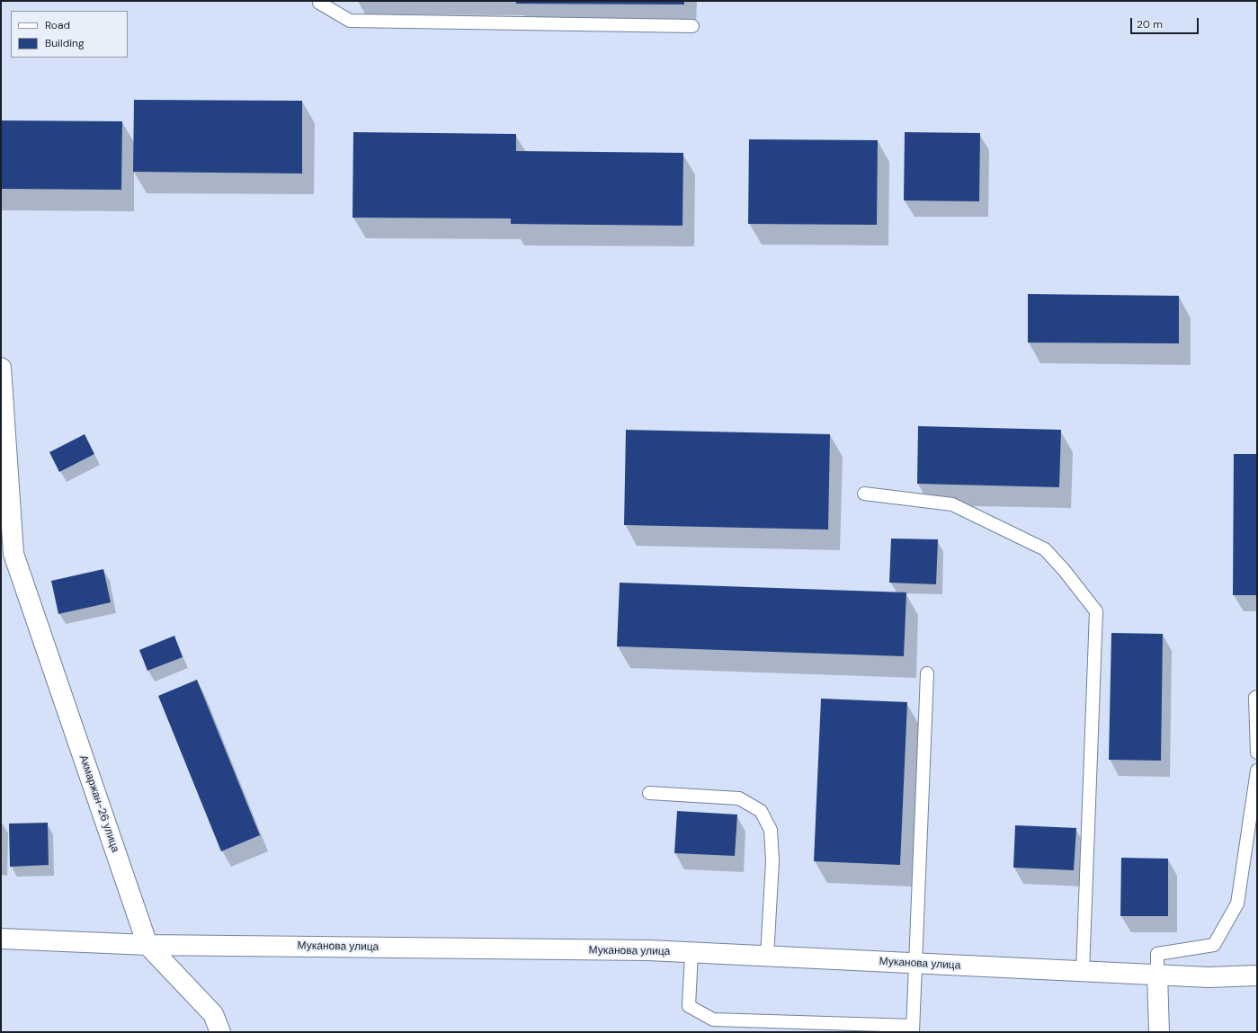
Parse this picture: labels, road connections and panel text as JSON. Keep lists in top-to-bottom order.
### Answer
{
  "streets": {
    "street": ["Акмаржан-26 улица", "Муканова улица"]
  },
  "crossings": [
    ["Акмаржан-26 улица", "Муканова улица"]
  ],
  "legend": ["Road", "Building"],
  "scale_bar": "20 m"
}
